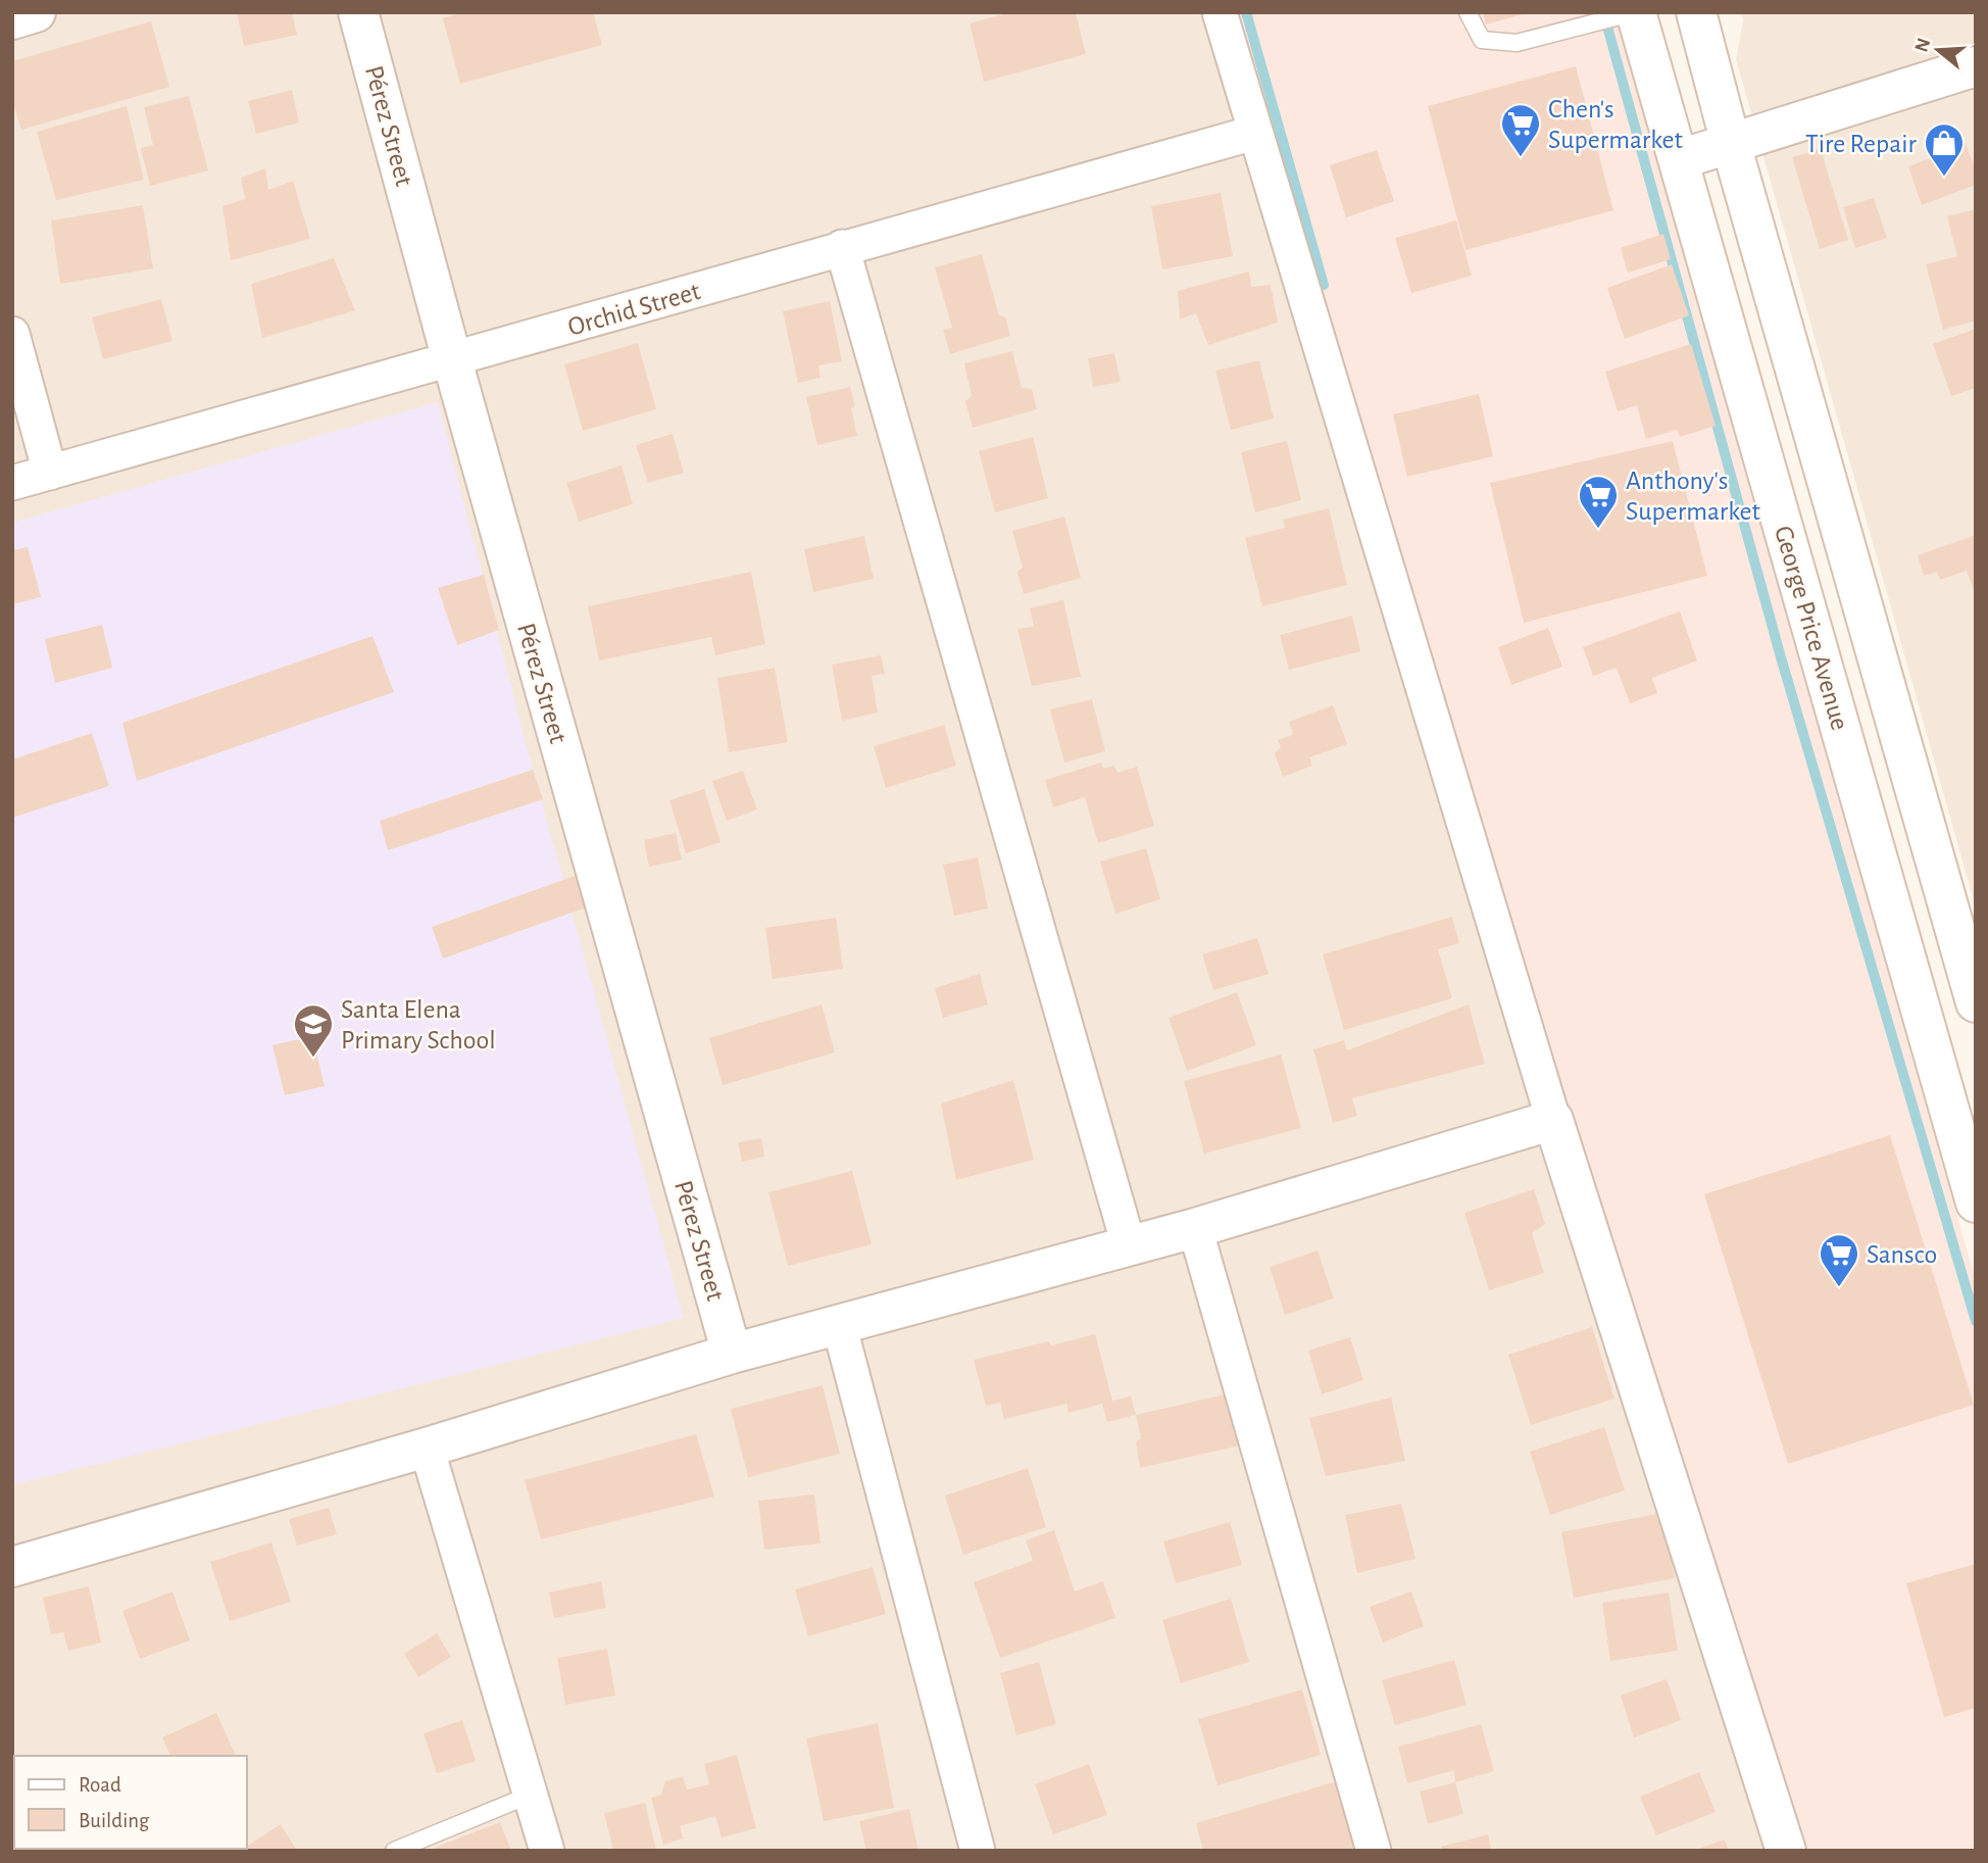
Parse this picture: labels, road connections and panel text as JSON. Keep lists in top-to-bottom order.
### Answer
{
  "streets": {
    "street": ["Pérez Street", "Orchid Street", "George Price Avenue"]
  },
  "crossings": [
    ["Pérez Street", "Orchid Street"]
  ],
  "places": {
    "supermarket": ["Chen's Supermarket", "Anthony's Supermarket", "Sansco"],
    "shop": ["Tire Repair"],
    "school or university": ["Santa Elena Primary School"]
  },
  "legend": ["Road", "Building"],
  "north": "left"
}
